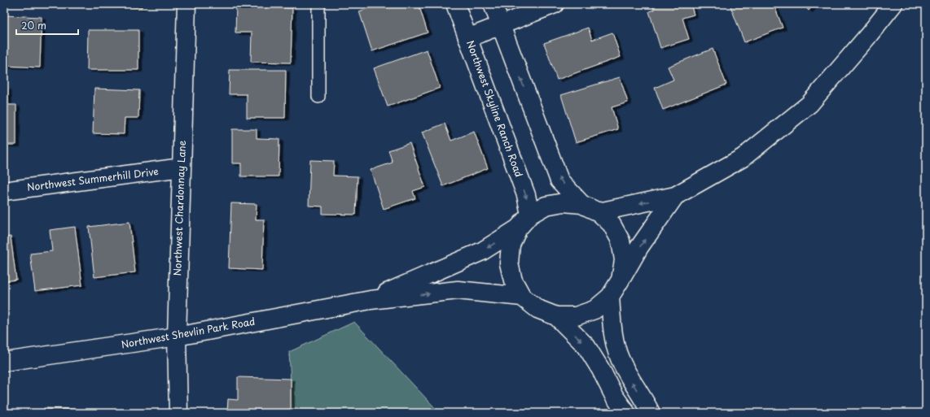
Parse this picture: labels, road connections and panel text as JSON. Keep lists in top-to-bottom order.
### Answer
{
  "streets": {
    "street": [
      "Northwest Skyline Ranch Road",
      "Northwest Summerhill Drive",
      "Northwest Chardonnay Lane",
      "Northwest Shevlin Park Road"
    ]
  },
  "crossings": [
    ["Northwest Skyline Ranch Road", "Northwest Shevlin Park Road"],
    ["Northwest Summerhill Drive", "Northwest Chardonnay Lane"],
    ["Northwest Chardonnay Lane", "Northwest Shevlin Park Road"]
  ],
  "scale_bar": "20 m"
}
